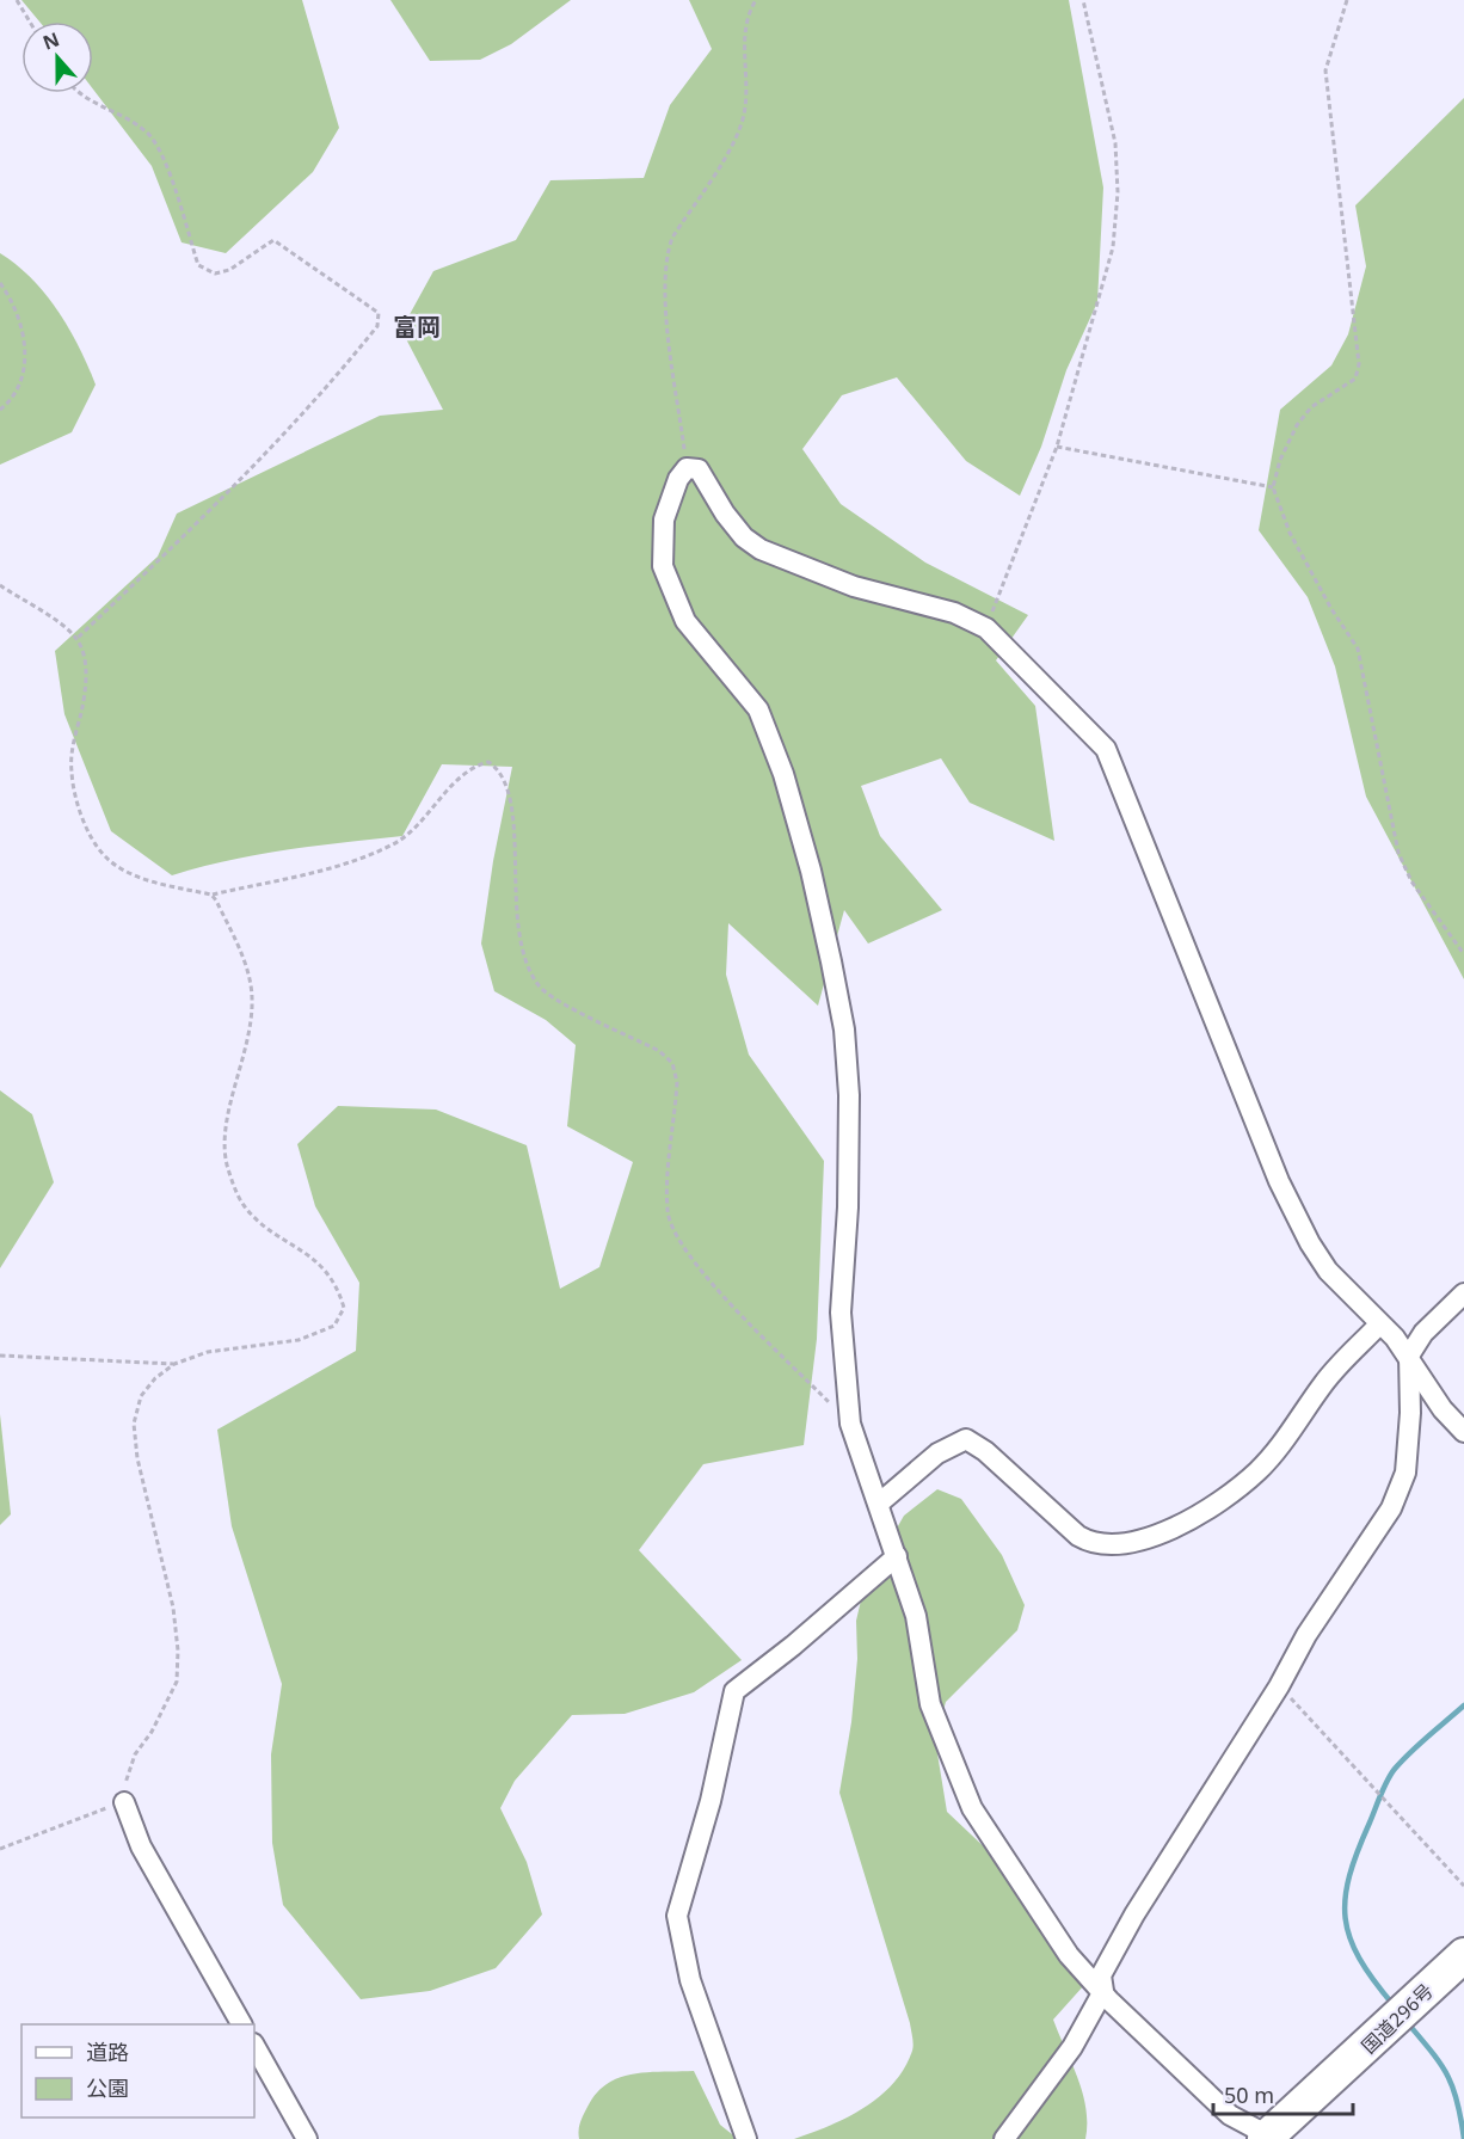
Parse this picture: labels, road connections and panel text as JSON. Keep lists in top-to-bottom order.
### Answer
{
  "streets": {
    "highway": ["国道296号"]
  },
  "districts": ["富岡"],
  "legend": ["道路", "公園"],
  "scale_bar": "50 m",
  "north": "top"
}
